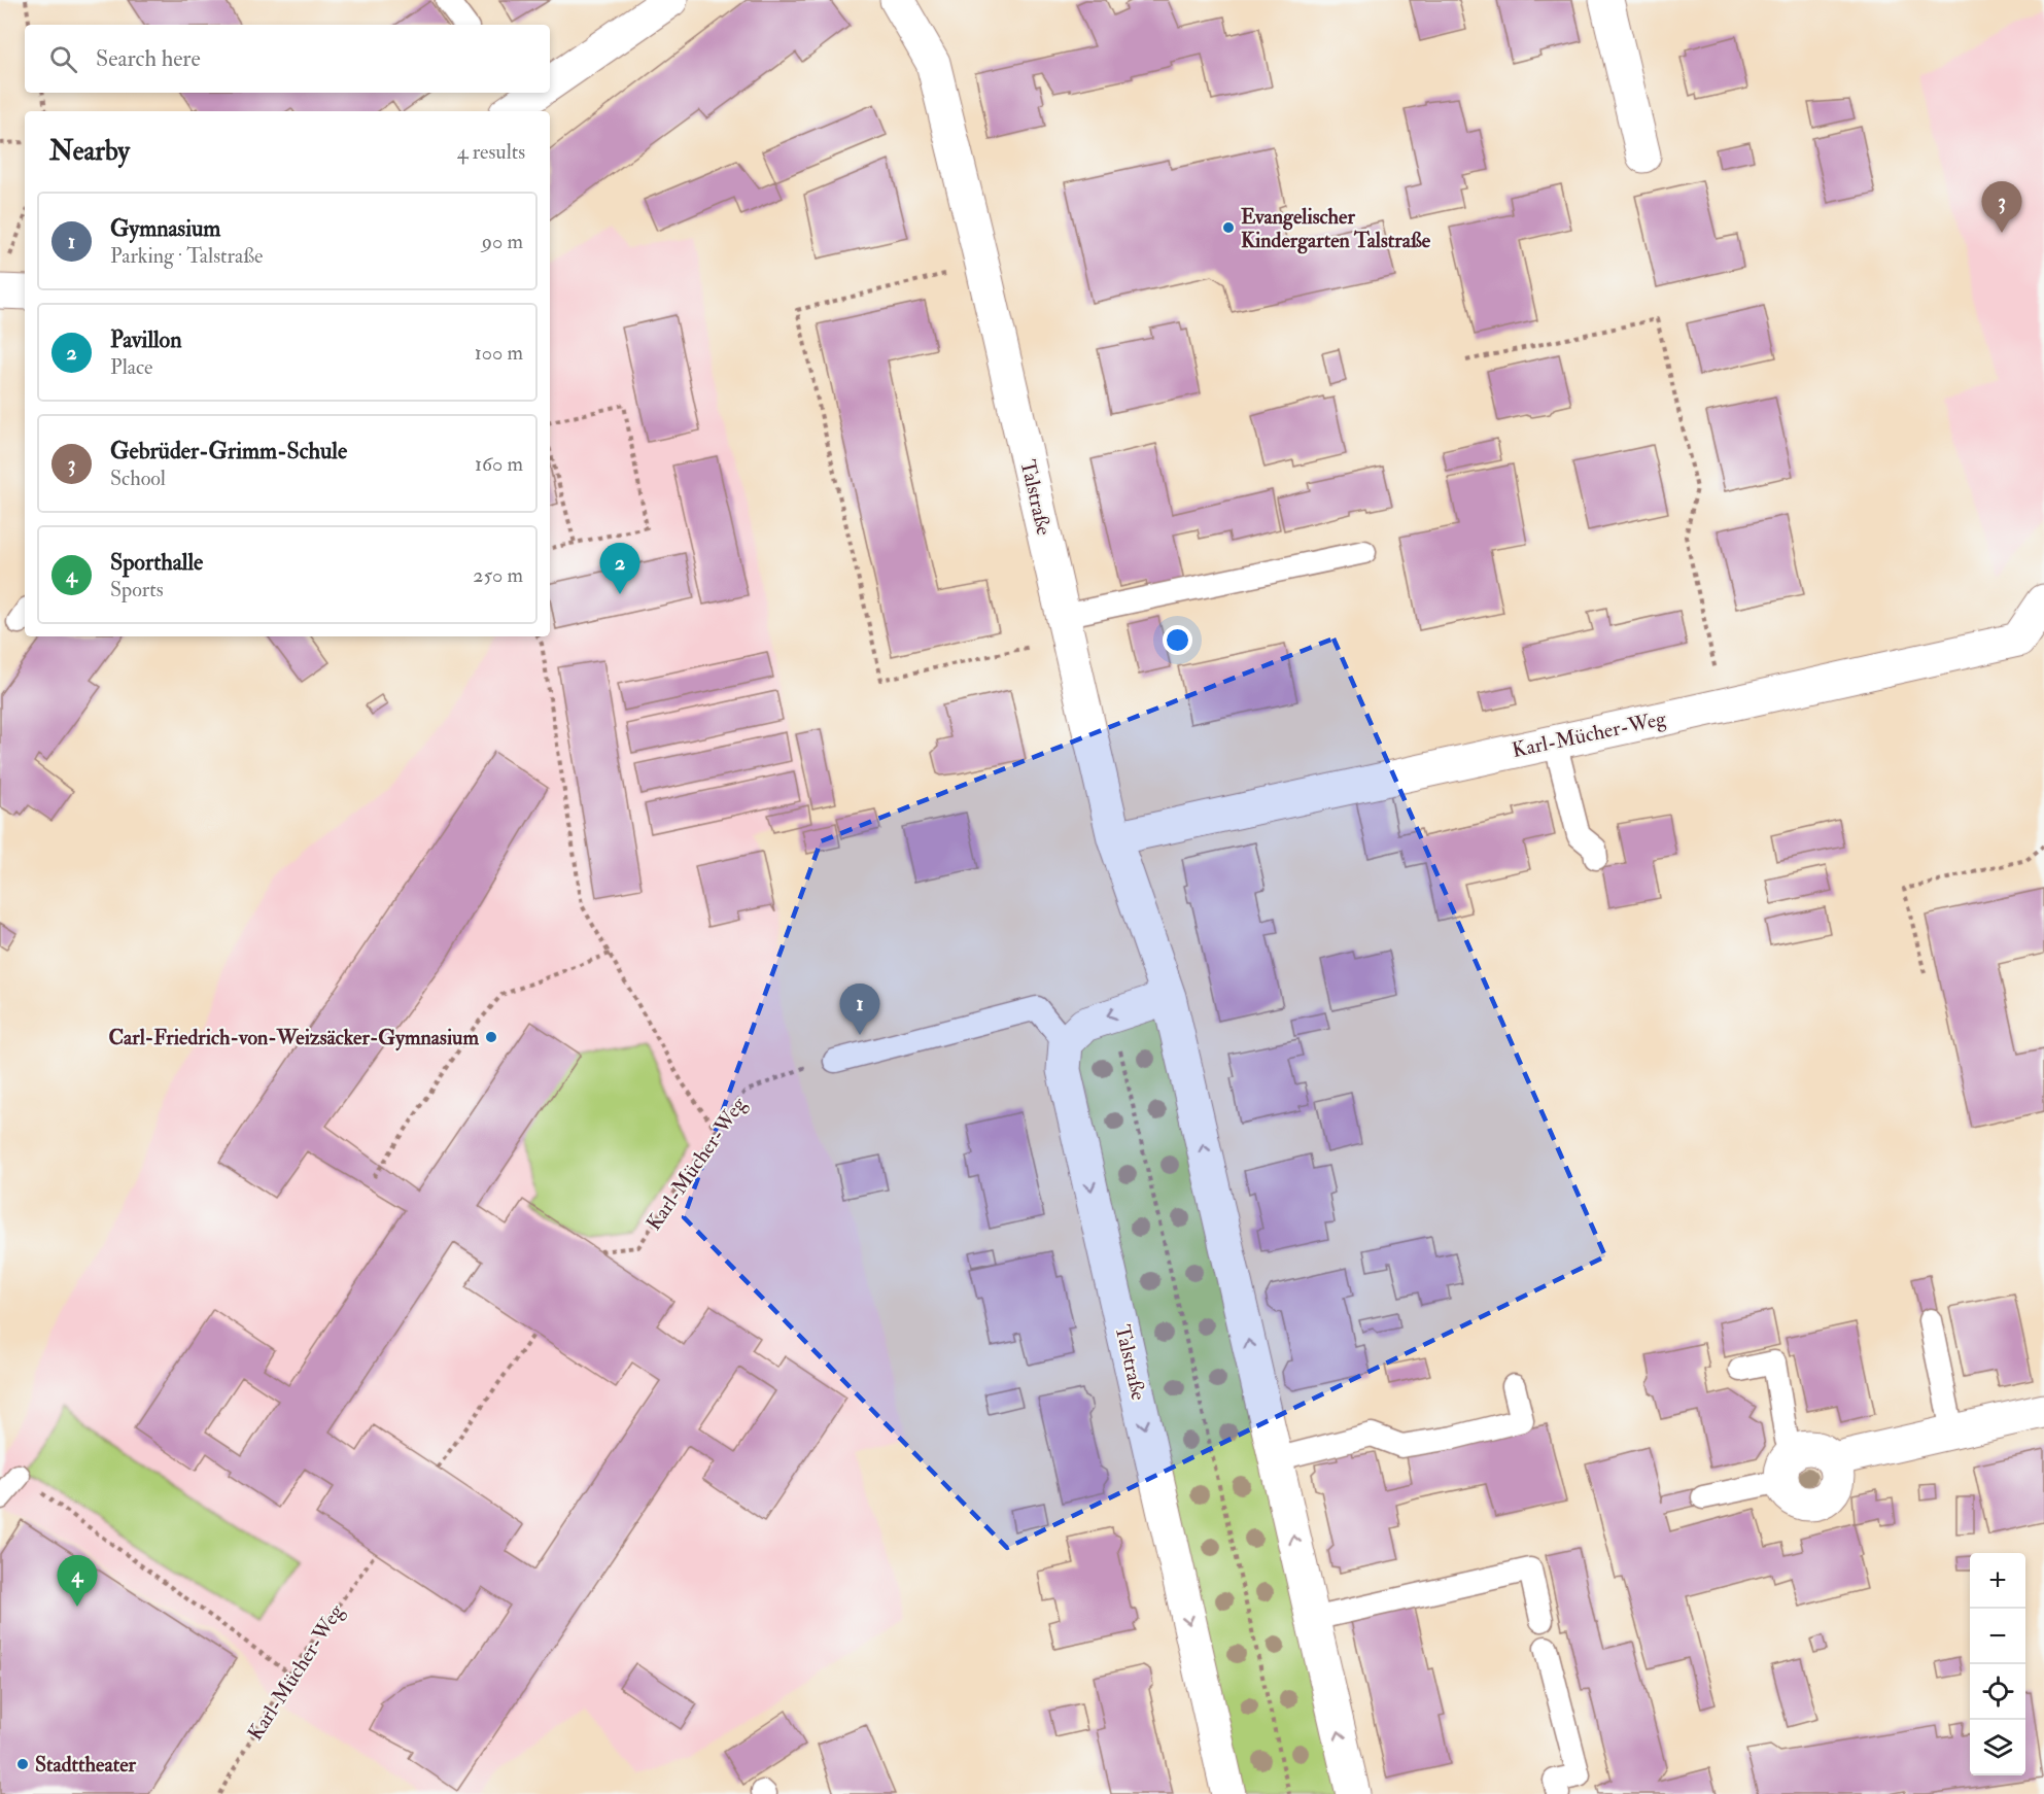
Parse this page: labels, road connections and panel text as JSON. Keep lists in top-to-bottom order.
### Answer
{
  "streets": {
    "street": ["Talstraße", "Karl-Mücher-Weg"]
  },
  "crossings": [
    ["Talstraße", "Karl-Mücher-Weg"]
  ],
  "places": ["Evangelischer Kindergarten Talstraße", "Carl-Friedrich-von-Weizsäcker-Gymnasium", "Stadttheater"],
  "page": {
    "search": "Search here",
    "heading": ["Nearby", "4 results"],
    "pins": [
      "3",
      "2",
      "1",
      "4"
    ],
    "list": [
      {
        "mark": "1",
        "name": "Gymnasium",
        "note": "Parking · Talstraße",
        "value": "90 m"
      },
      {
        "mark": "2",
        "name": "Pavillon",
        "note": "Place",
        "value": "100 m"
      },
      {
        "mark": "3",
        "name": "Gebrüder-Grimm-Schule",
        "note": "School",
        "value": "160 m"
      },
      {
        "mark": "4",
        "name": "Sporthalle",
        "note": "Sports",
        "value": "250 m"
      }
    ],
    "map_buttons": ["+", "−"]
  }
}
